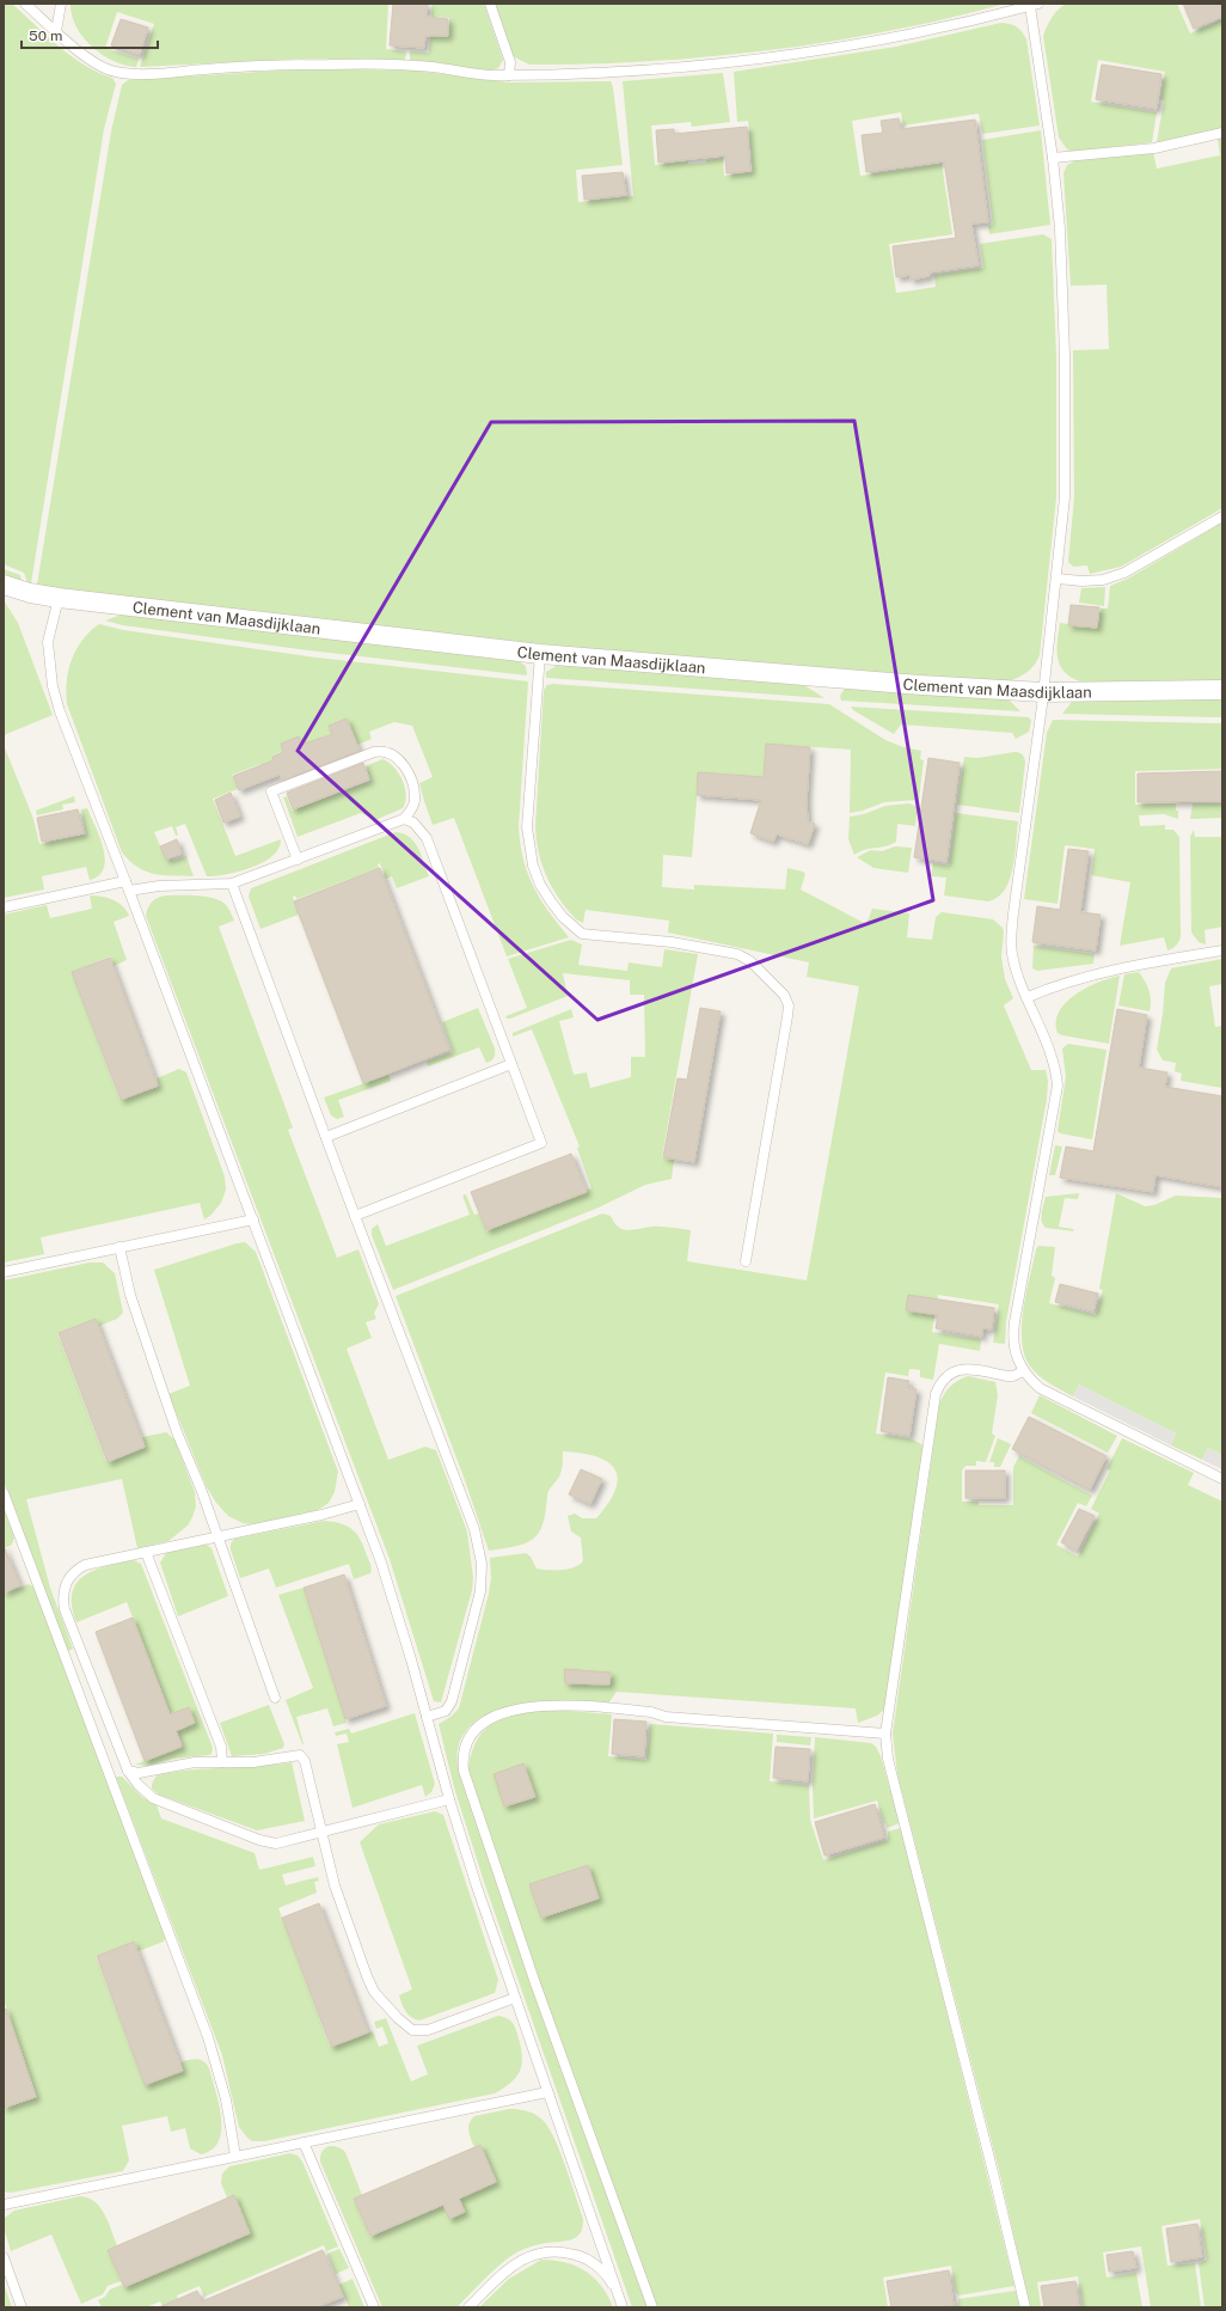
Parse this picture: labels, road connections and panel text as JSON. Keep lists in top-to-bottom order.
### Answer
{
  "streets": {
    "street": ["Clement van Maasdijklaan"]
  },
  "scale_bar": "50 m"
}
